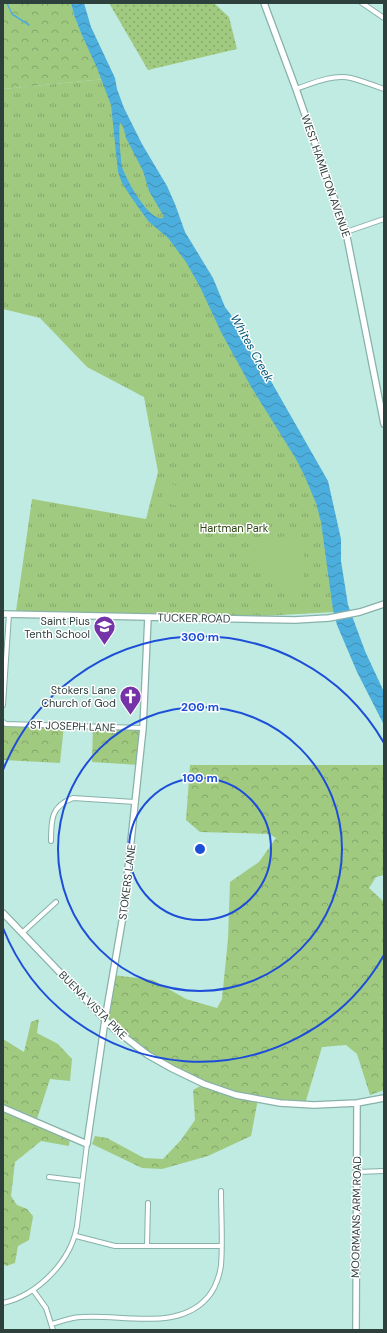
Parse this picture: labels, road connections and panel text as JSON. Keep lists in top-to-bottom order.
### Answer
{
  "streets": {
    "street": [
      "WEST HAMILTON AVENUE",
      "TUCKER ROAD",
      "ST JOSEPH LANE",
      "STOKERS LANE",
      "BUENA VISTA PIKE",
      "MOORMANS ARM ROAD"
    ]
  },
  "crossings": [
    ["TUCKER ROAD", "STOKERS LANE"],
    ["ST JOSEPH LANE", "STOKERS LANE"],
    ["STOKERS LANE", "BUENA VISTA PIKE"],
    ["BUENA VISTA PIKE", "MOORMANS ARM ROAD"]
  ],
  "water": ["Whites Creek"],
  "parks": ["Hartman Park"],
  "places": {
    "school or university": ["Saint Pius Tenth School"],
    "church": ["Stokers Lane Church of God"]
  },
  "rings": ["300 m", "200 m", "100 m"]
}
